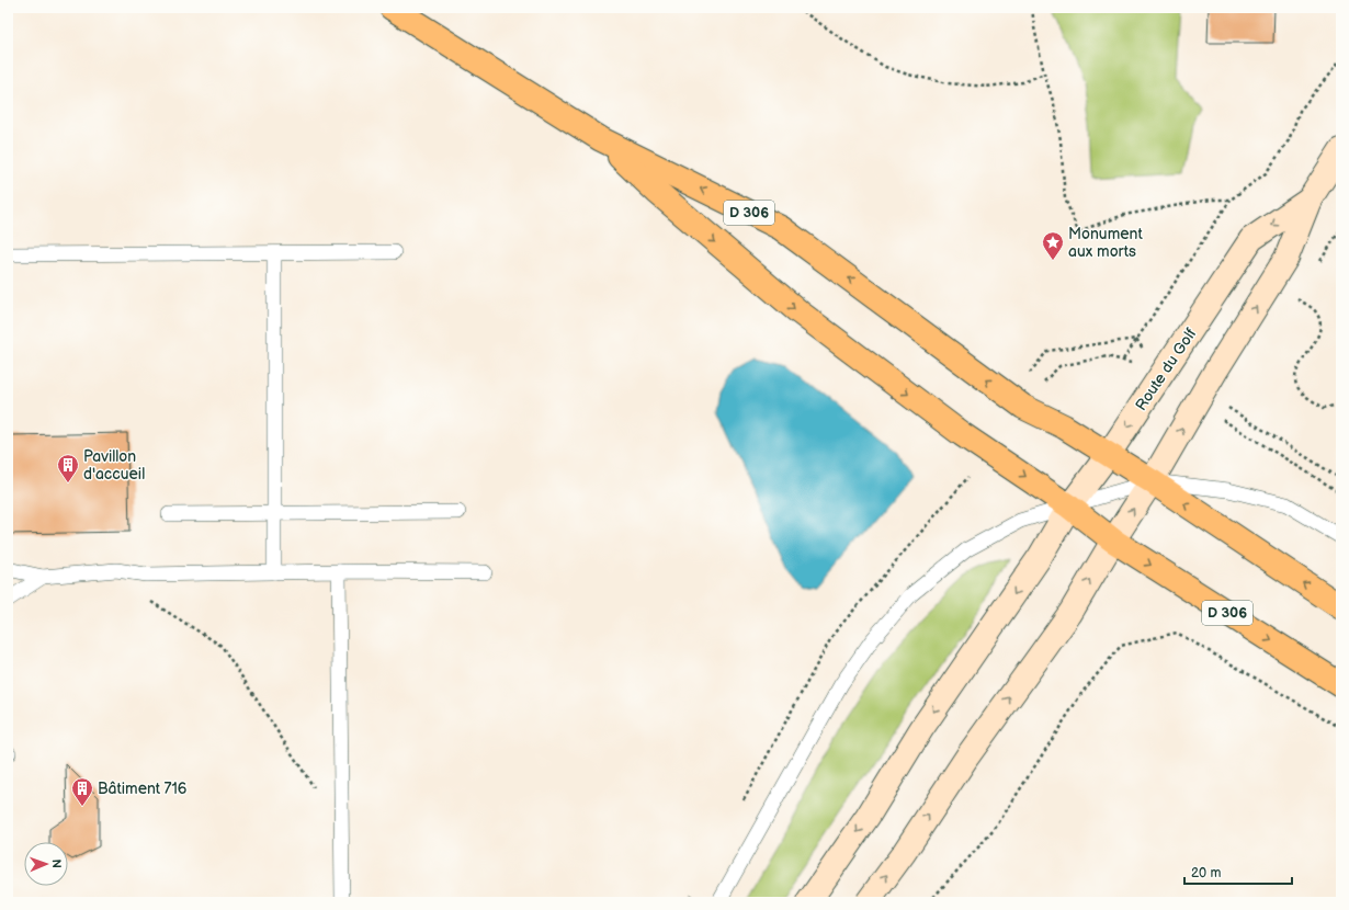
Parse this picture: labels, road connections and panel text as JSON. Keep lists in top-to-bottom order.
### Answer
{
  "streets": {
    "main road": ["D 306", "Route du Golf"]
  },
  "crossings": [
    ["D 306", "Route du Golf"]
  ],
  "places": {
    "place": ["Monument aux morts"],
    "building": ["Pavillon d'accueil", "Bâtiment 716"]
  },
  "scale_bar": "20 m",
  "north": "right"
}
